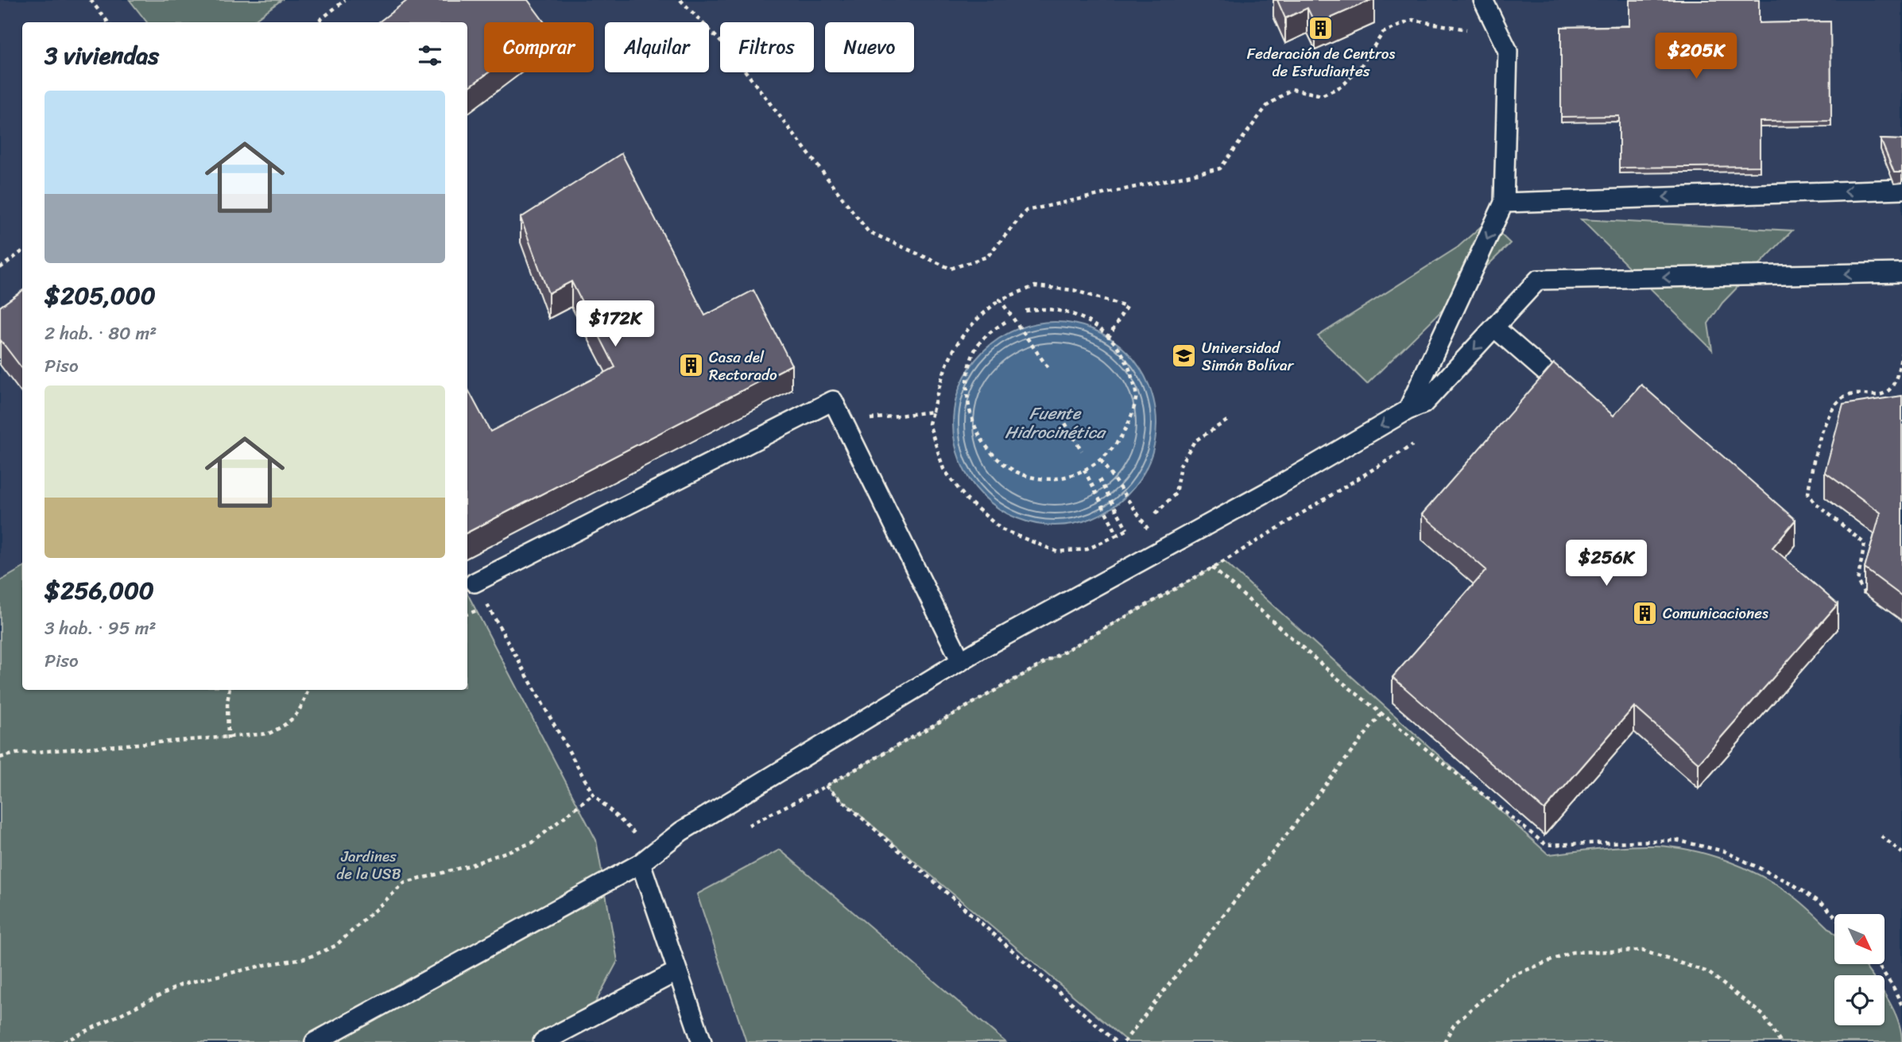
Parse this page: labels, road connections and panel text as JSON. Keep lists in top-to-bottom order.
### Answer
{
  "water": ["Fuente Hidrocinética"],
  "parks": ["Jardines de la USB"],
  "places": {
    "building": ["Federación de Centros de Estudiantes", "Casa del Rectorado", "Comunicaciones"],
    "school or university": ["Universidad Simón Bolívar"]
  },
  "north": "bottom right",
  "page": {
    "chip": [
      "Comprar",
      "Alquilar",
      "Filtros",
      "Nuevo"
    ],
    "heading": "3 viviendas",
    "price": ["$205K", "$172K", "$256K"],
    "list": [
      {
        "name": "$205,000",
        "note": "2 hab. · 80 m² · Piso"
      },
      {
        "name": "$256,000",
        "note": "3 hab. · 95 m² · Piso"
      }
    ]
  }
}
